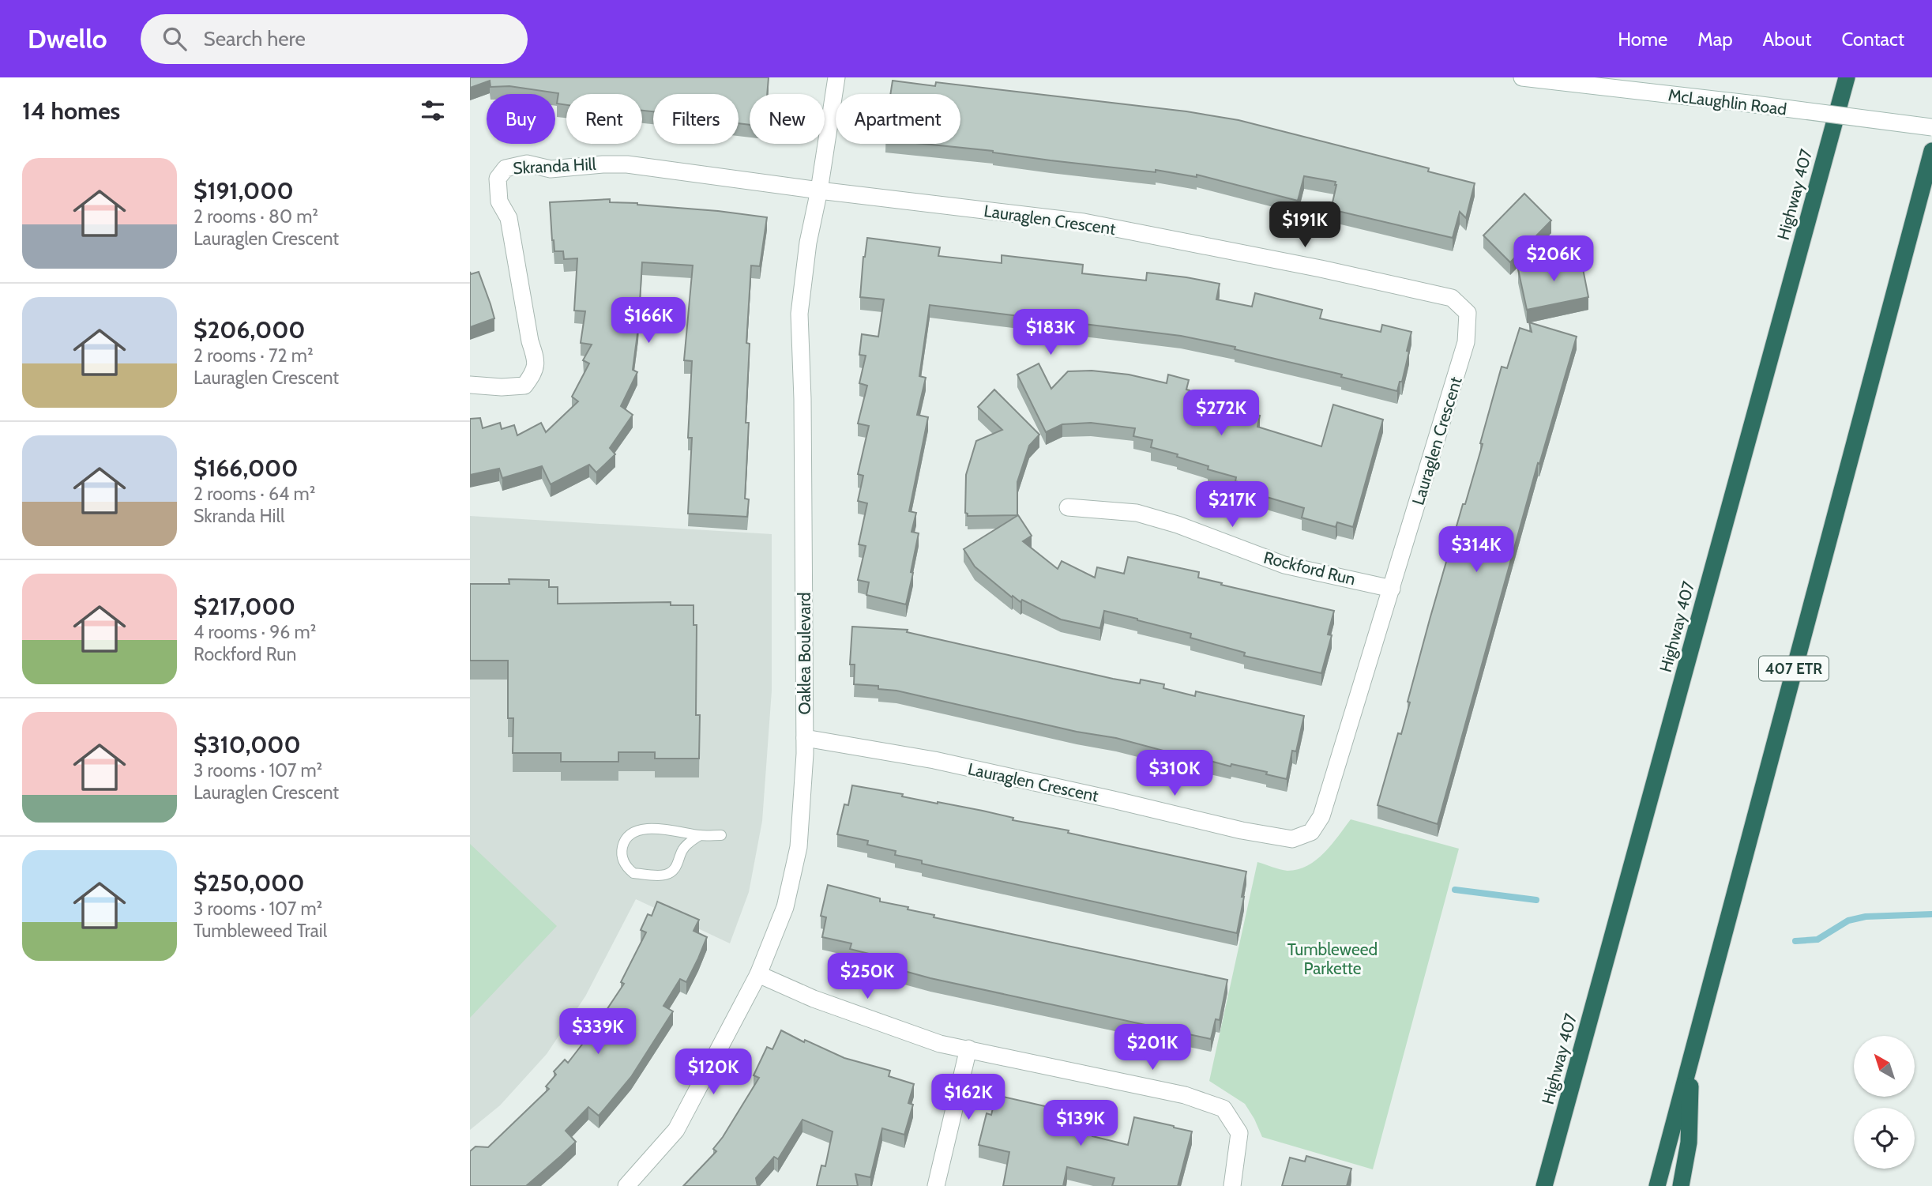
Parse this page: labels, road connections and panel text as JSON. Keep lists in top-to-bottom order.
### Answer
{
  "streets": {
    "highway": ["Highway 407", "407 ETR"],
    "street": [
      "McLaughlin Road",
      "Skranda Hill",
      "Lauraglen Crescent",
      "Rockford Run",
      "Oaklea Boulevard"
    ]
  },
  "crossings": [
    ["Skranda Hill", "Lauraglen Crescent"],
    ["Skranda Hill", "Oaklea Boulevard"],
    ["Lauraglen Crescent", "Rockford Run"],
    ["Lauraglen Crescent", "Oaklea Boulevard"]
  ],
  "parks": ["Tumbleweed Parkette"],
  "north": "top left",
  "page": {
    "header": "Dwello",
    "search": "Search here",
    "nav": [
      "Home",
      "Map",
      "About",
      "Contact"
    ],
    "heading": "14 homes",
    "chip": [
      "Buy",
      "Rent",
      "Filters",
      "New",
      "Apartment"
    ],
    "list": [
      {
        "name": "$191,000",
        "note": "2 rooms · 80 m² · Lauraglen Crescent"
      },
      {
        "name": "$206,000",
        "note": "2 rooms · 72 m² · Lauraglen Crescent"
      },
      {
        "name": "$166,000",
        "note": "2 rooms · 64 m² · Skranda Hill"
      },
      {
        "name": "$217,000",
        "note": "4 rooms · 96 m² · Rockford Run"
      },
      {
        "name": "$310,000",
        "note": "3 rooms · 107 m² · Lauraglen Crescent"
      },
      {
        "name": "$250,000",
        "note": "3 rooms · 107 m² · Tumbleweed Trail"
      }
    ],
    "price": [
      "$191K",
      "$206K",
      "$166K",
      "$183K",
      "$272K",
      "$217K",
      "$314K",
      "$310K",
      "$250K",
      "$339K",
      "$201K",
      "$120K",
      "$162K",
      "$139K"
    ]
  }
}
